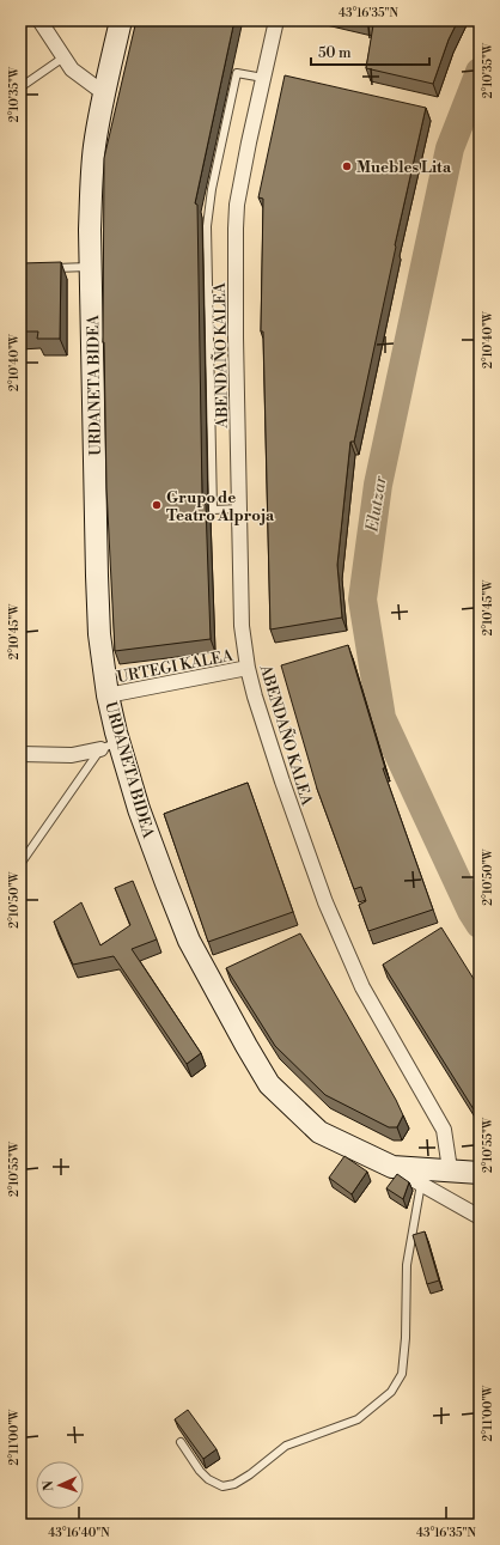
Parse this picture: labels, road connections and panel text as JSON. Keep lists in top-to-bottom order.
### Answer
{
  "streets": {
    "street": ["ABENDAÑO KALEA", "URDANETA BIDEA", "URTEGI KALEA"]
  },
  "crossings": [
    ["ABENDAÑO KALEA", "URDANETA BIDEA"],
    ["ABENDAÑO KALEA", "URTEGI KALEA"],
    ["URDANETA BIDEA", "URTEGI KALEA"]
  ],
  "water": ["Elutzar"],
  "places": ["Muebles Lita", "Grupo de Teatro Alproja"],
  "scale_bar": "50 m",
  "north": "left",
  "coordinates": [
    "43°16'35\"N",
    "2°10'35\"W",
    "2°10'40\"W",
    "2°10'45\"W",
    "2°10'50\"W",
    "2°10'55\"W",
    "2°11'00\"W",
    "43°16'40\"N"
  ]
}
